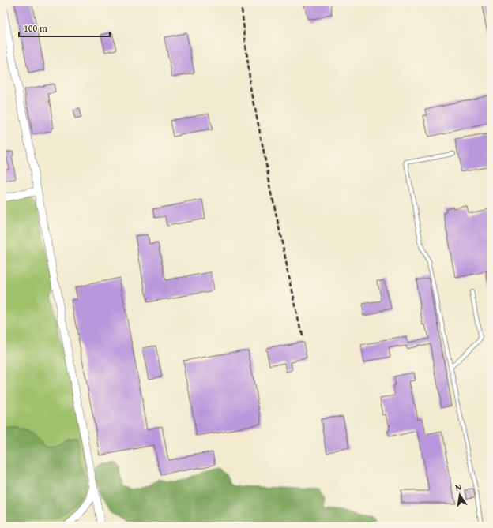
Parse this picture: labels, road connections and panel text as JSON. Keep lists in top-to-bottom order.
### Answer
{
  "scale_bar": "100 m",
  "north": "top"
}
